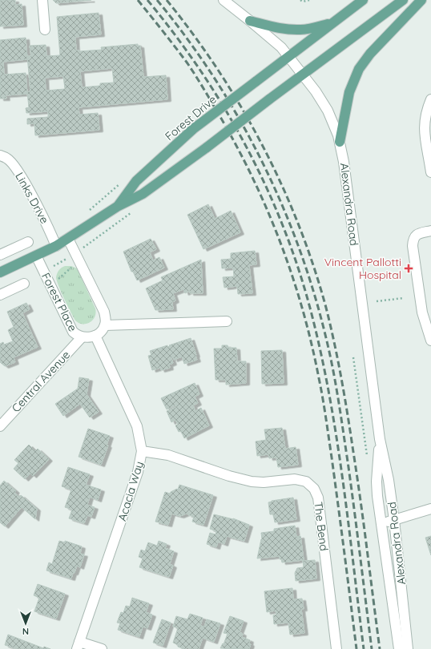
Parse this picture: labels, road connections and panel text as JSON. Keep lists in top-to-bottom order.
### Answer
{
  "streets": {
    "main road": ["Forest Drive"],
    "street": [
      "Links Drive",
      "Alexandra Road",
      "Forest Place",
      "Central Avenue",
      "Acacia Way",
      "The Bend"
    ]
  },
  "crossings": [
    ["Forest Drive", "Links Drive"],
    ["Forest Drive", "Alexandra Road"],
    ["Forest Drive", "Forest Place"],
    ["Forest Place", "Central Avenue"],
    ["Forest Place", "Acacia Way"],
    ["Acacia Way", "The Bend"]
  ],
  "places": {
    "health": ["Vincent Pallotti Hospital"]
  },
  "north": "bottom"
}
